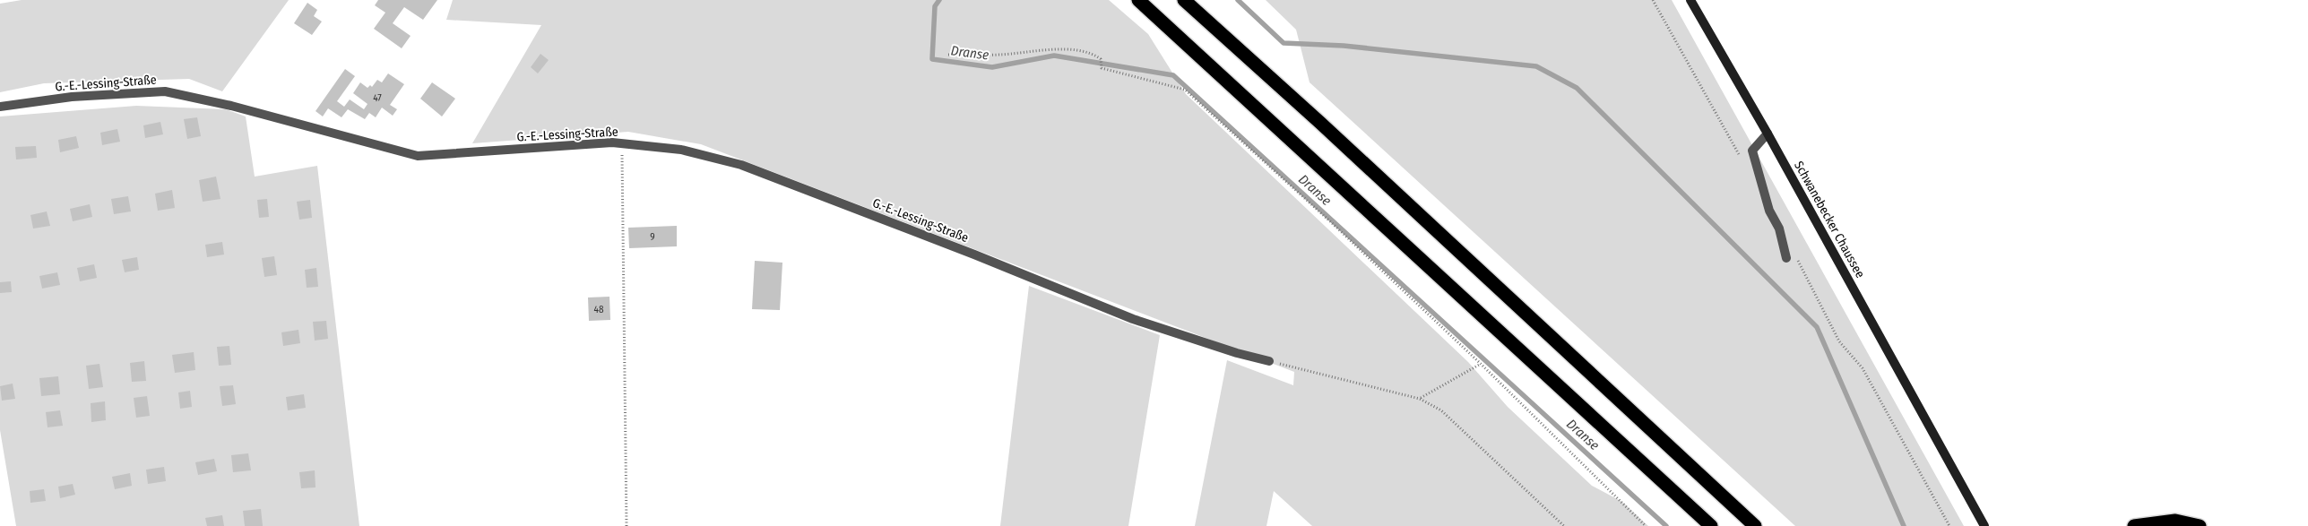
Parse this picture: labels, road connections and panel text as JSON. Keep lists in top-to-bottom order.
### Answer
{
  "streets": {
    "main road": ["Schwanebecker Chaussee"],
    "street": ["G.-E.-Lessing-Straße"]
  },
  "water": ["Dranse"],
  "house_numbers": ["47", "9", "48"]
}
